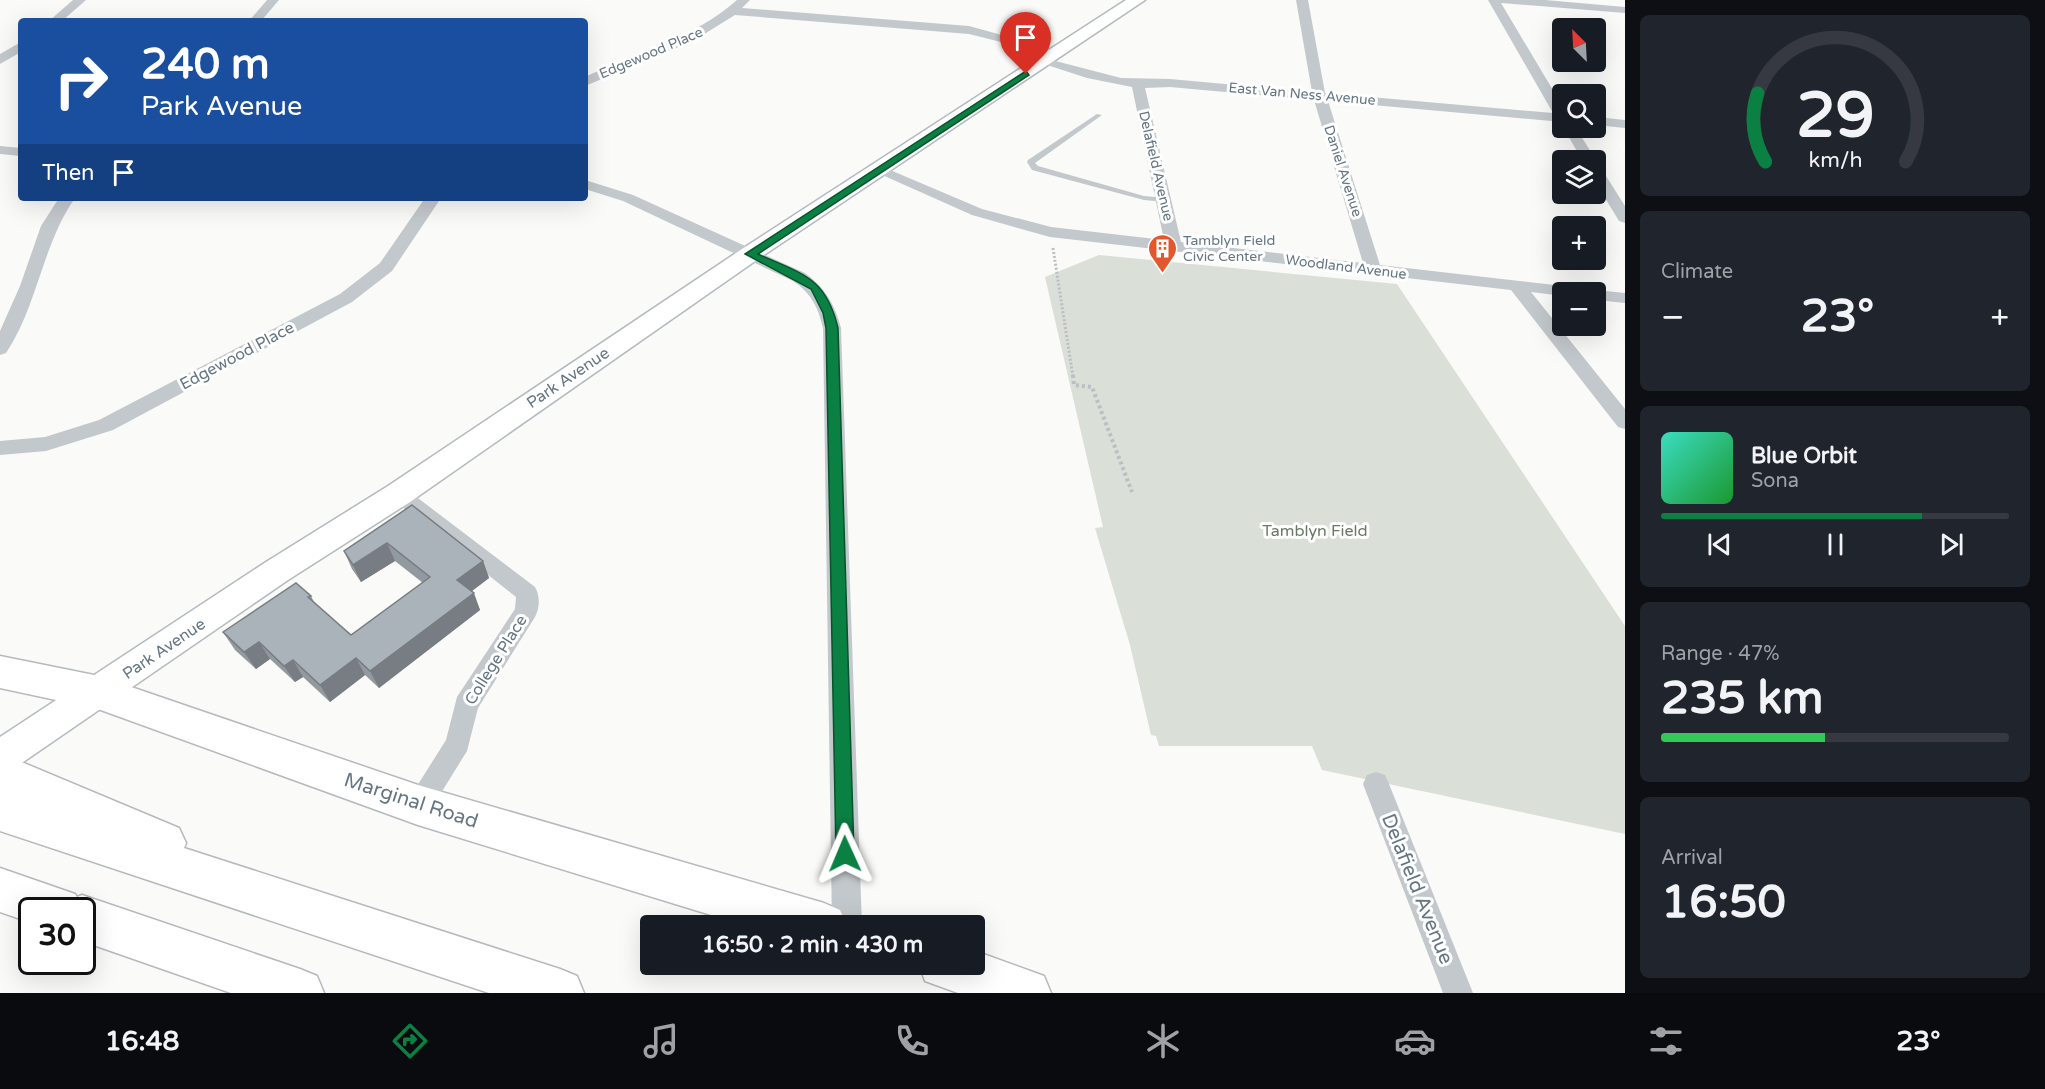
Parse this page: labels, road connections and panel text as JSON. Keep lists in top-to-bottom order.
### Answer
{
  "streets": {
    "main road": ["Marginal Road"],
    "street": [
      "Edgewood Place",
      "East Van Ness Avenue",
      "Delafield Avenue",
      "Daniel Avenue",
      "Woodland Avenue",
      "Park Avenue",
      "College Place"
    ]
  },
  "crossings": [
    ["Edgewood Place", "East Van Ness Avenue"],
    ["East Van Ness Avenue", "Delafield Avenue"],
    ["East Van Ness Avenue", "Daniel Avenue"],
    ["East Van Ness Avenue", "Park Avenue"],
    ["Delafield Avenue", "Woodland Avenue"],
    ["Daniel Avenue", "Woodland Avenue"],
    ["Woodland Avenue", "Park Avenue"],
    ["Park Avenue", "College Place"],
    ["Park Avenue", "Marginal Road"],
    ["College Place", "Marginal Road"]
  ],
  "parks": ["Tamblyn Field"],
  "places": {
    "building": ["Tamblyn Field Civic Center"]
  },
  "north": "top left",
  "page": {
    "map_buttons": ["+", "−"],
    "turn": ["240 m", "Park Avenue"],
    "then": "Then",
    "tile": [
      "Climate",
      ["Range · 47%", "235 km"],
      ["Arrival", "16:50"]
    ],
    "heat": ["−", "23°", "+"],
    "song": ["Blue Orbit", "Sona"],
    "limit": "30",
    "trip": "16:50 · 2 min · 430 m",
    "tabs": ["16:48", "23°"],
    "gauge": ["29", "km/h"]
  }
}
